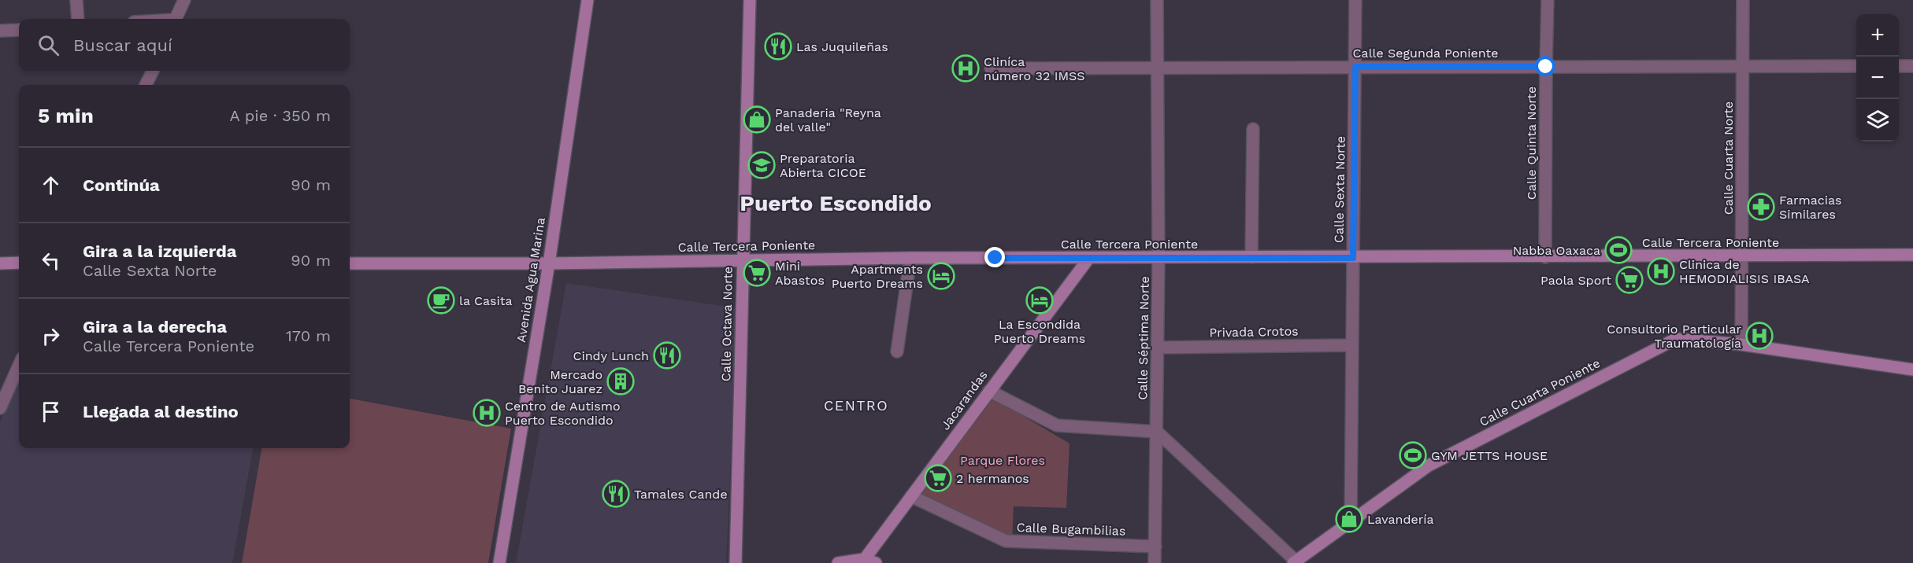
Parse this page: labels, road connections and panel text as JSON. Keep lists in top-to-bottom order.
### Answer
{
  "streets": {
    "street": [
      "Calle Segunda Poniente",
      "Calle Quinta Norte",
      "Calle Cuarta Norte",
      "Calle Sexta Norte",
      "Calle Tercera Poniente",
      "Avenida Agua Marina",
      "Calle Octava Norte",
      "Privada Crotos",
      "Calle Séptima Norte",
      "Calle Cuarta Poniente",
      "Jacarandas",
      "Calle Bugambilias"
    ]
  },
  "crossings": [
    ["Calle Segunda Poniente", "Calle Quinta Norte"],
    ["Calle Segunda Poniente", "Calle Cuarta Norte"],
    ["Calle Segunda Poniente", "Calle Sexta Norte"],
    ["Calle Segunda Poniente", "Calle Séptima Norte"],
    ["Calle Quinta Norte", "Calle Tercera Poniente"],
    ["Calle Cuarta Norte", "Calle Tercera Poniente"],
    ["Calle Cuarta Norte", "Calle Cuarta Poniente"],
    ["Calle Sexta Norte", "Calle Tercera Poniente"],
    ["Calle Sexta Norte", "Privada Crotos"],
    ["Calle Sexta Norte", "Calle Cuarta Poniente"],
    ["Calle Tercera Poniente", "Avenida Agua Marina"],
    ["Calle Tercera Poniente", "Calle Octava Norte"],
    ["Calle Tercera Poniente", "Calle Séptima Norte"],
    ["Calle Tercera Poniente", "Jacarandas"],
    ["Privada Crotos", "Calle Séptima Norte"],
    ["Calle Séptima Norte", "Calle Bugambilias"],
    ["Jacarandas", "Calle Bugambilias"]
  ],
  "districts": ["Puerto Escondido", "CENTRO"],
  "parks": ["Parque Flores"],
  "places": {
    "restaurant": ["Las Juquileñas", "Cindy Lunch", "Tamales Cande"],
    "hospital": [
      "Cliníca número 32 IMSS",
      "Clinica de HEMODIALISIS IBASA",
      "Consultorio Particular Traumatología",
      "Centro de Autismo Puerto Escondido"
    ],
    "shop": ["Panaderia \"Reyna del valle\"", "Lavandería"],
    "school or university": ["Preparatoria Abierta CICOE"],
    "pharmacy": ["Farmacias Similares"],
    "sports": ["Nabba Oaxaca", "GYM JETTS HOUSE"],
    "supermarket": ["Mini Abastos", "Paola Sport", "2 hermanos"],
    "hotel": ["Apartments Puerto Dreams", "La Escondida Puerto Dreams"],
    "cafe": ["la Casita"],
    "building": ["Mercado Benito Juarez"]
  },
  "page": {
    "map_buttons": ["+", "−"],
    "search": "Buscar aquí",
    "heading": ["5 min", "A pie · 350 m"],
    "list": [
      ["Continúa", "90 m"],
      ["Gira a la izquierda", "Calle Sexta Norte", "90 m"],
      ["Gira a la derecha", "Calle Tercera Poniente", "170 m"],
      "Llegada al destino"
    ]
  }
}
